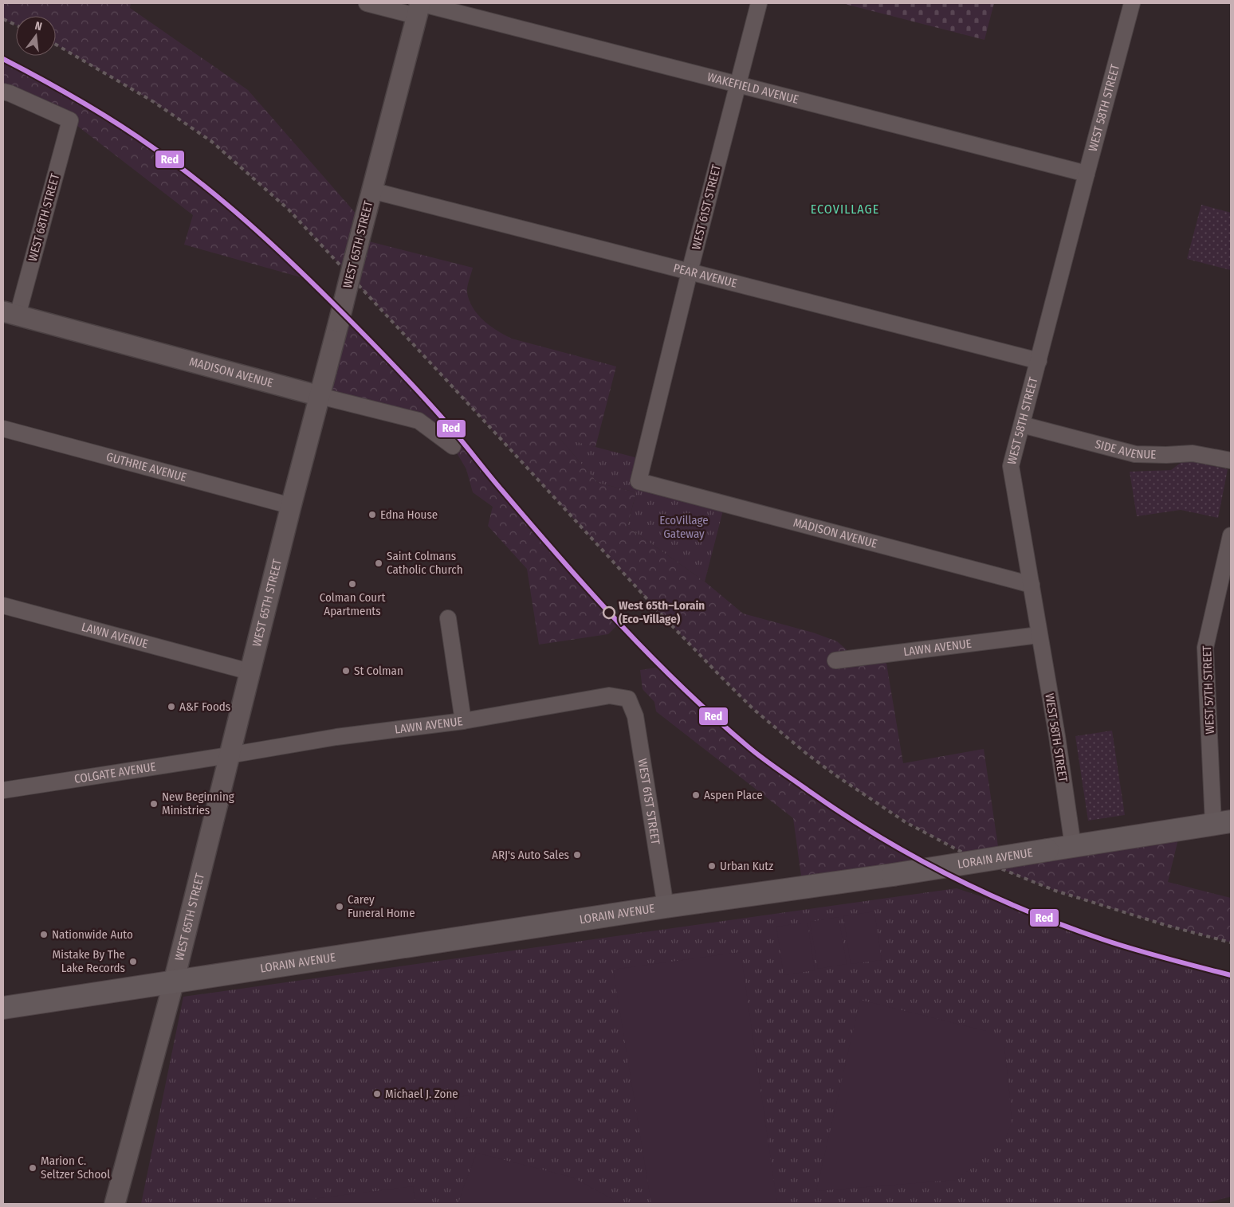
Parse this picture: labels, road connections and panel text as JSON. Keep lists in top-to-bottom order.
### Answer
{
  "streets": {
    "main road": ["LORAIN AVENUE"],
    "street": [
      "WAKEFIELD AVENUE",
      "WEST 58TH STREET",
      "WEST 61ST STREET",
      "WEST 68TH STREET",
      "WEST 65TH STREET",
      "PEAR AVENUE",
      "MADISON AVENUE",
      "SIDE AVENUE",
      "GUTHRIE AVENUE",
      "LAWN AVENUE",
      "WEST 57TH STREET",
      "COLGATE AVENUE"
    ]
  },
  "crossings": [
    ["WAKEFIELD AVENUE", "WEST 58TH STREET"],
    ["WAKEFIELD AVENUE", "WEST 61ST STREET"],
    ["WAKEFIELD AVENUE", "WEST 65TH STREET"],
    ["WEST 58TH STREET", "PEAR AVENUE"],
    ["WEST 58TH STREET", "MADISON AVENUE"],
    ["WEST 58TH STREET", "SIDE AVENUE"],
    ["WEST 58TH STREET", "LAWN AVENUE"],
    ["WEST 58TH STREET", "LORAIN AVENUE"],
    ["WEST 61ST STREET", "PEAR AVENUE"],
    ["WEST 61ST STREET", "MADISON AVENUE"],
    ["WEST 61ST STREET", "LAWN AVENUE"],
    ["WEST 61ST STREET", "LORAIN AVENUE"],
    ["WEST 68TH STREET", "MADISON AVENUE"],
    ["WEST 65TH STREET", "PEAR AVENUE"],
    ["WEST 65TH STREET", "MADISON AVENUE"],
    ["WEST 65TH STREET", "GUTHRIE AVENUE"],
    ["WEST 65TH STREET", "LAWN AVENUE"],
    ["WEST 65TH STREET", "COLGATE AVENUE"],
    ["WEST 65TH STREET", "LORAIN AVENUE"],
    ["LAWN AVENUE", "COLGATE AVENUE"],
    ["WEST 57TH STREET", "LORAIN AVENUE"]
  ],
  "districts": ["ECOVILLAGE"],
  "parks": ["EcoVillage Gateway"],
  "places": [
    "Edna House",
    "Saint Colmans Catholic Church",
    "Colman Court Apartments",
    "West 65th–Lorain (Eco-Village)",
    "St Colman",
    "A&F Foods",
    "Aspen Place",
    "New Beginning Ministries",
    "ARJ's Auto Sales",
    "Urban Kutz",
    "Carey Funeral Home",
    "Nationwide Auto",
    "Mistake By The Lake Records",
    "Michael J. Zone",
    "Marion C. Seltzer School"
  ],
  "lines": ["transit line Red"],
  "north": "top"
}
